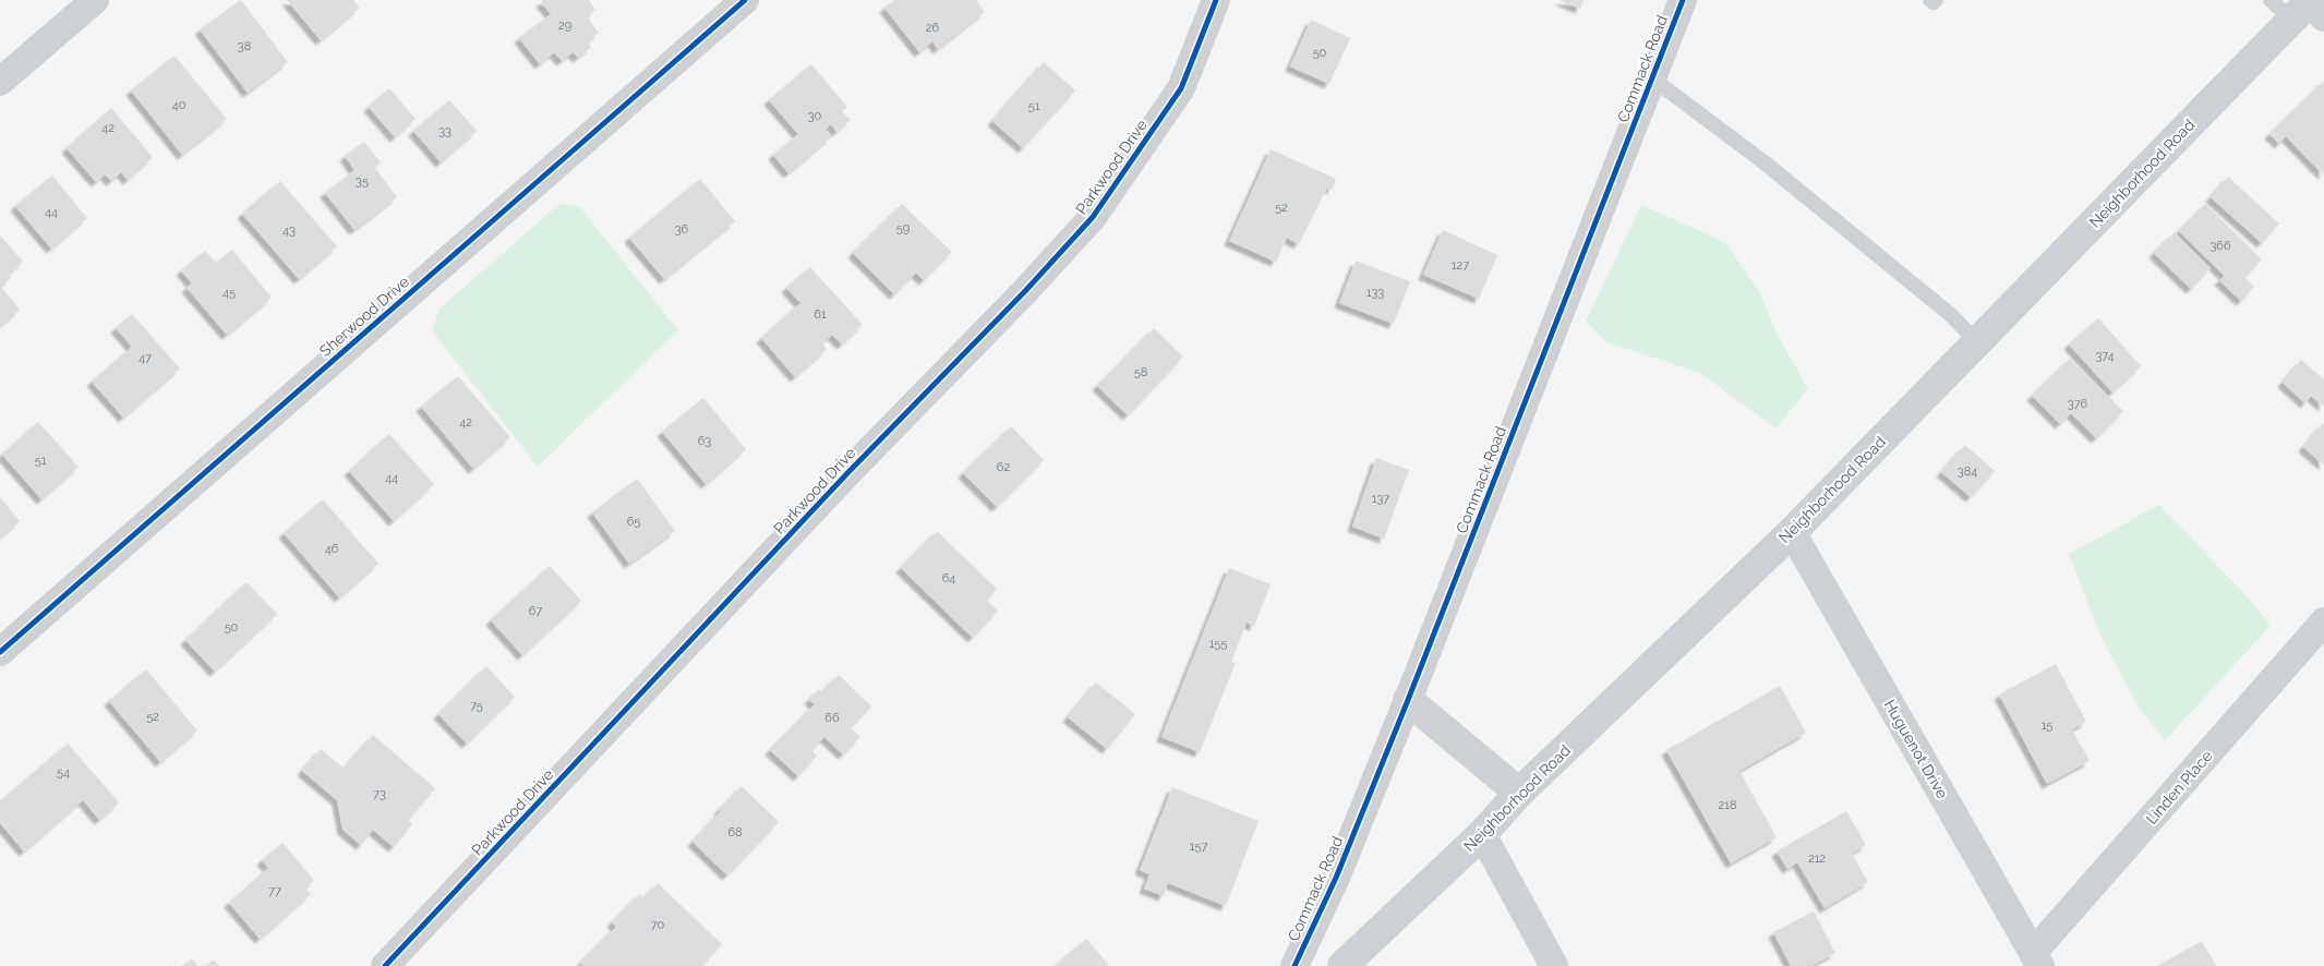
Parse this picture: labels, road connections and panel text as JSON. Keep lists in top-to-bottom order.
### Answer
{
  "streets": {
    "main road": ["Neighborhood Road"],
    "street": [
      "Commack Road",
      "Parkwood Drive",
      "Sherwood Drive",
      "Huguenot Drive",
      "Linden Place"
    ]
  },
  "crossings": [
    ["Neighborhood Road", "Huguenot Drive"],
    ["Huguenot Drive", "Linden Place"]
  ],
  "house_numbers": [
    "29",
    "26",
    "38",
    "50",
    "40",
    "51",
    "30",
    "42",
    "33",
    "35",
    "52",
    "44",
    "59",
    "36",
    "43",
    "366",
    "127",
    "45",
    "133",
    "61",
    "374",
    "47",
    "58",
    "376",
    "42",
    "63",
    "51",
    "62",
    "384",
    "44",
    "137",
    "65",
    "46",
    "64",
    "67",
    "50",
    "155",
    "75",
    "52",
    "66",
    "15",
    "54",
    "73",
    "218",
    "68",
    "157",
    "212",
    "77",
    "70"
  ]
}
